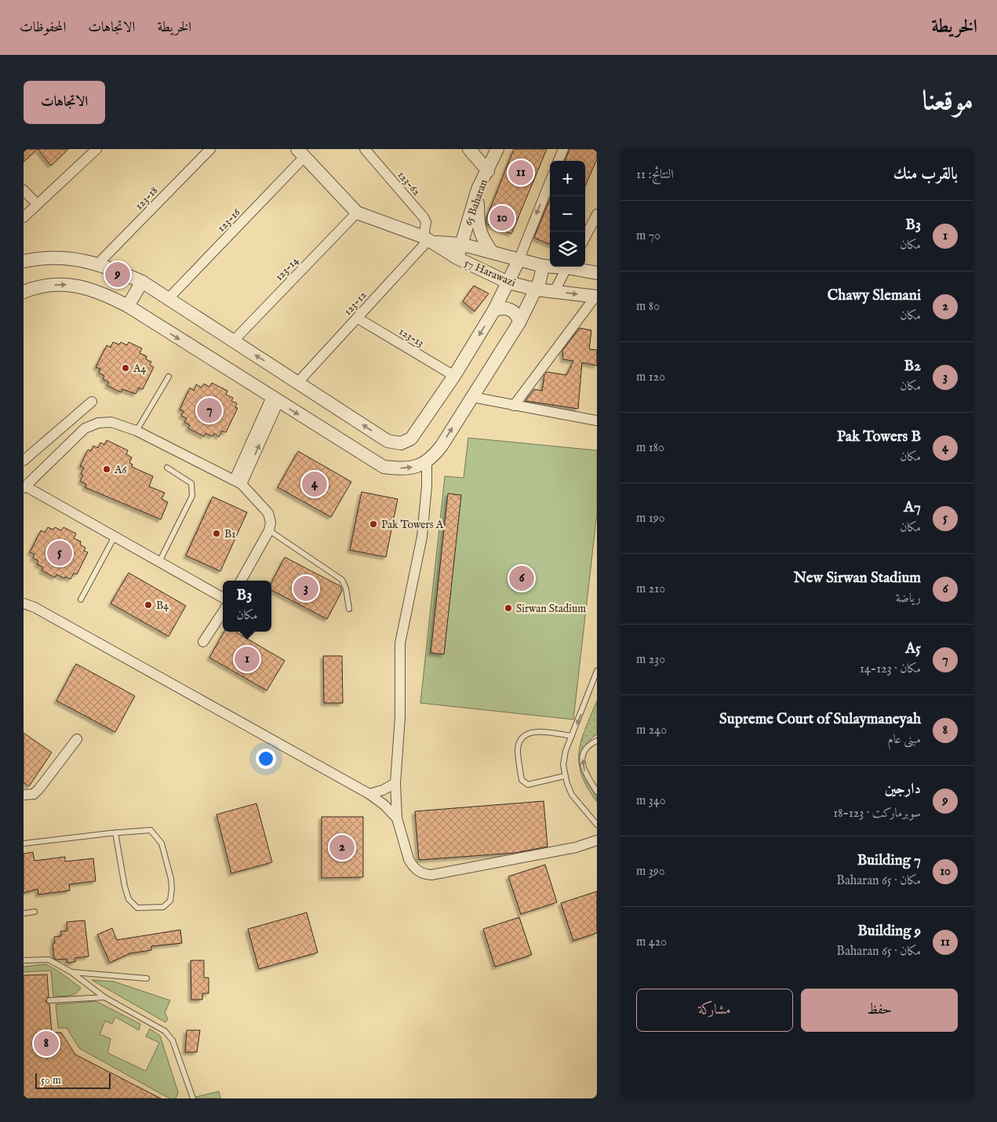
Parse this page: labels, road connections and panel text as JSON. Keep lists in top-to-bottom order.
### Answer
{
  "streets": {
    "street": [
      "123-62",
      "123-18",
      "65 Baharan",
      "123-16",
      "123-14",
      "57 Harawazi",
      "123-12",
      "123-13"
    ]
  },
  "crossings": [
    ["123-62", "57 Harawazi"],
    ["123-62", "123-12"],
    ["65 Baharan", "57 Harawazi"],
    ["123-16", "57 Harawazi"],
    ["123-14", "57 Harawazi"],
    ["57 Harawazi", "123-12"],
    ["123-12", "123-13"]
  ],
  "places": [
    "A4",
    "A6",
    "Pak Towers A",
    "B1",
    "B4",
    "Sirwan Stadium"
  ],
  "scale_bar": "50 m",
  "page": {
    "header": "الخريطة",
    "nav": ["الخريطة", "الاتجاهات", "المحفوظات"],
    "title": "موقعنا",
    "buttons": [
      "الاتجاهات",
      ["حفظ", "مشاركة"]
    ],
    "heading": ["بالقرب منك", "النتائج: 11"],
    "pins": [
      "11",
      "10",
      "9",
      "7",
      "4",
      "5",
      "6",
      "3",
      "1",
      "2",
      "8"
    ],
    "map_buttons": ["+", "−"],
    "list": [
      {
        "mark": "1",
        "name": "B3",
        "note": "مكان",
        "value": "70 m"
      },
      {
        "mark": "2",
        "name": "Chawy Slemani",
        "note": "مكان",
        "value": "80 m"
      },
      {
        "mark": "3",
        "name": "B2",
        "note": "مكان",
        "value": "120 m"
      },
      {
        "mark": "4",
        "name": "Pak Towers B",
        "note": "مكان",
        "value": "180 m"
      },
      {
        "mark": "5",
        "name": "A7",
        "note": "مكان",
        "value": "190 m"
      },
      {
        "mark": "6",
        "name": "New Sirwan Stadium",
        "note": "رياضة",
        "value": "210 m"
      },
      {
        "mark": "7",
        "name": "A5",
        "note": "مكان · 123-14",
        "value": "230 m"
      },
      {
        "mark": "8",
        "name": "Supreme Court of Sulaymaneyah",
        "note": "مبنى عام",
        "value": "240 m"
      },
      {
        "mark": "9",
        "name": "دارجين",
        "note": "سوبرماركت · 123-18",
        "value": "340 m"
      },
      {
        "mark": "10",
        "name": "Building 7",
        "note": "مكان · 65 Baharan",
        "value": "390 m"
      },
      {
        "mark": "11",
        "name": "Building 9",
        "note": "مكان · 65 Baharan",
        "value": "420 m"
      }
    ],
    "popup": ["B3", "مكان"],
    "scale": "50 m"
  }
}
